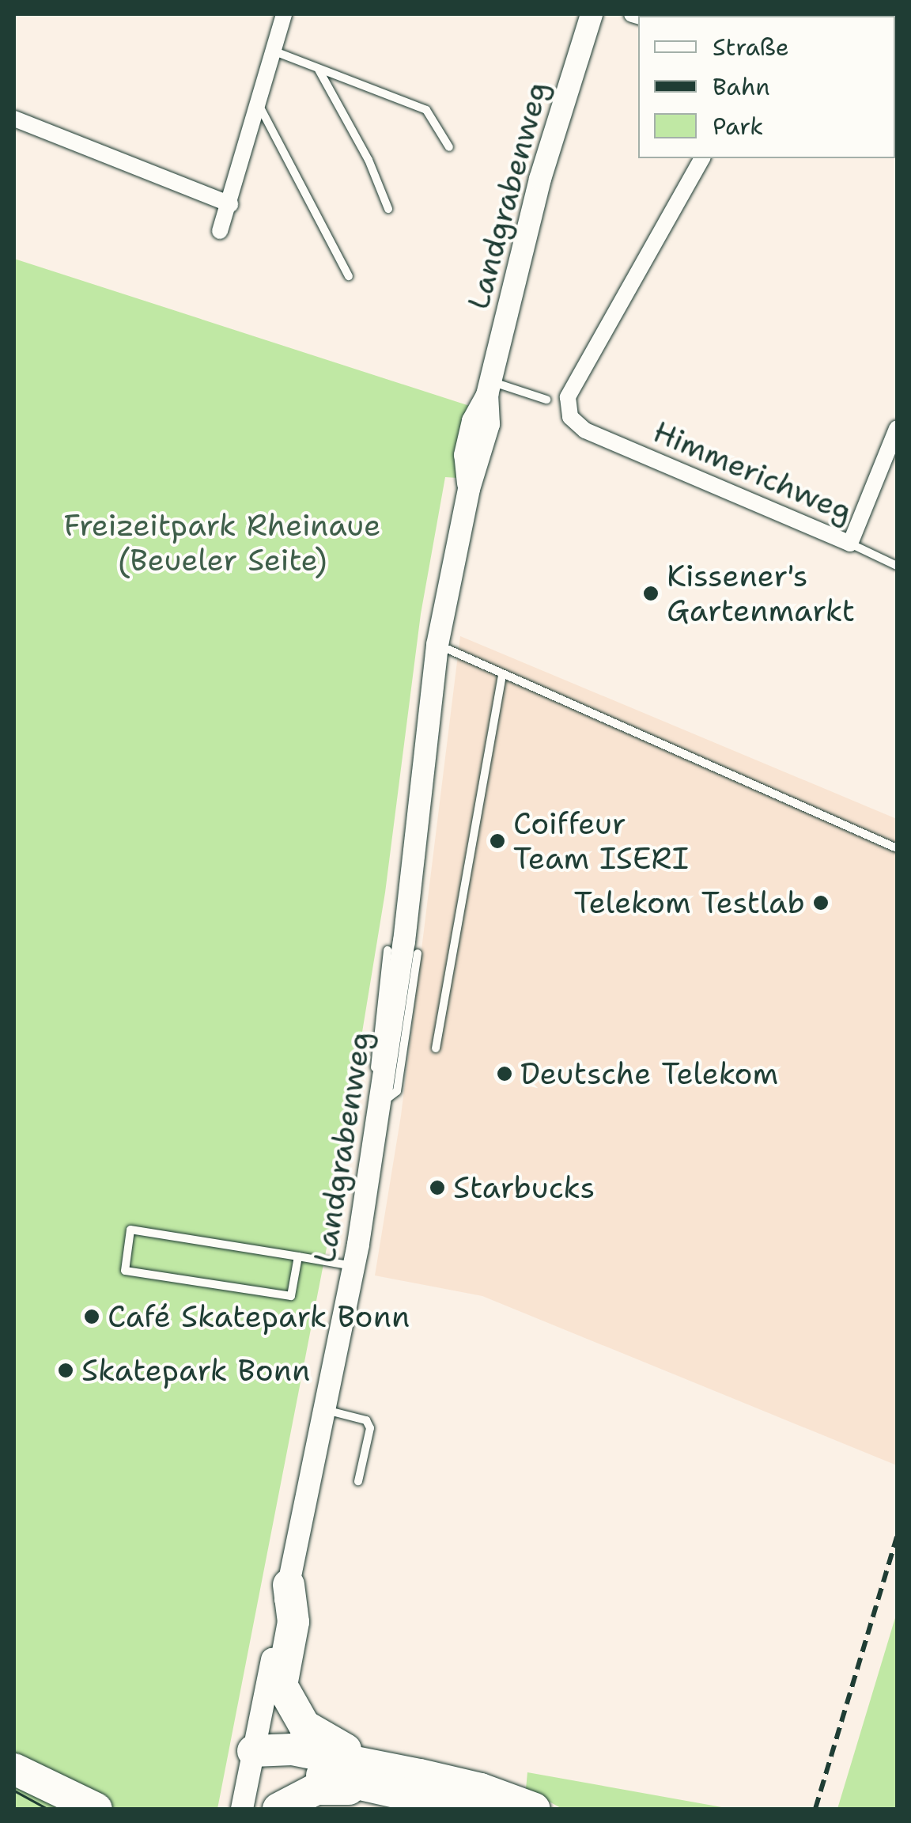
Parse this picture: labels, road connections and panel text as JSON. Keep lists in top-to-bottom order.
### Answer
{
  "streets": {
    "street": ["Landgrabenweg", "Himmerichweg"]
  },
  "parks": ["Freizeitpark Rheinaue (Beueler Seite)"],
  "places": [
    "Kissener's Gartenmarkt",
    "Coiffeur Team ISERI",
    "Telekom Testlab",
    "Deutsche Telekom",
    "Starbucks",
    "Café Skatepark Bonn",
    "Skatepark Bonn"
  ],
  "legend": ["Straße", "Bahn", "Park"]
}
